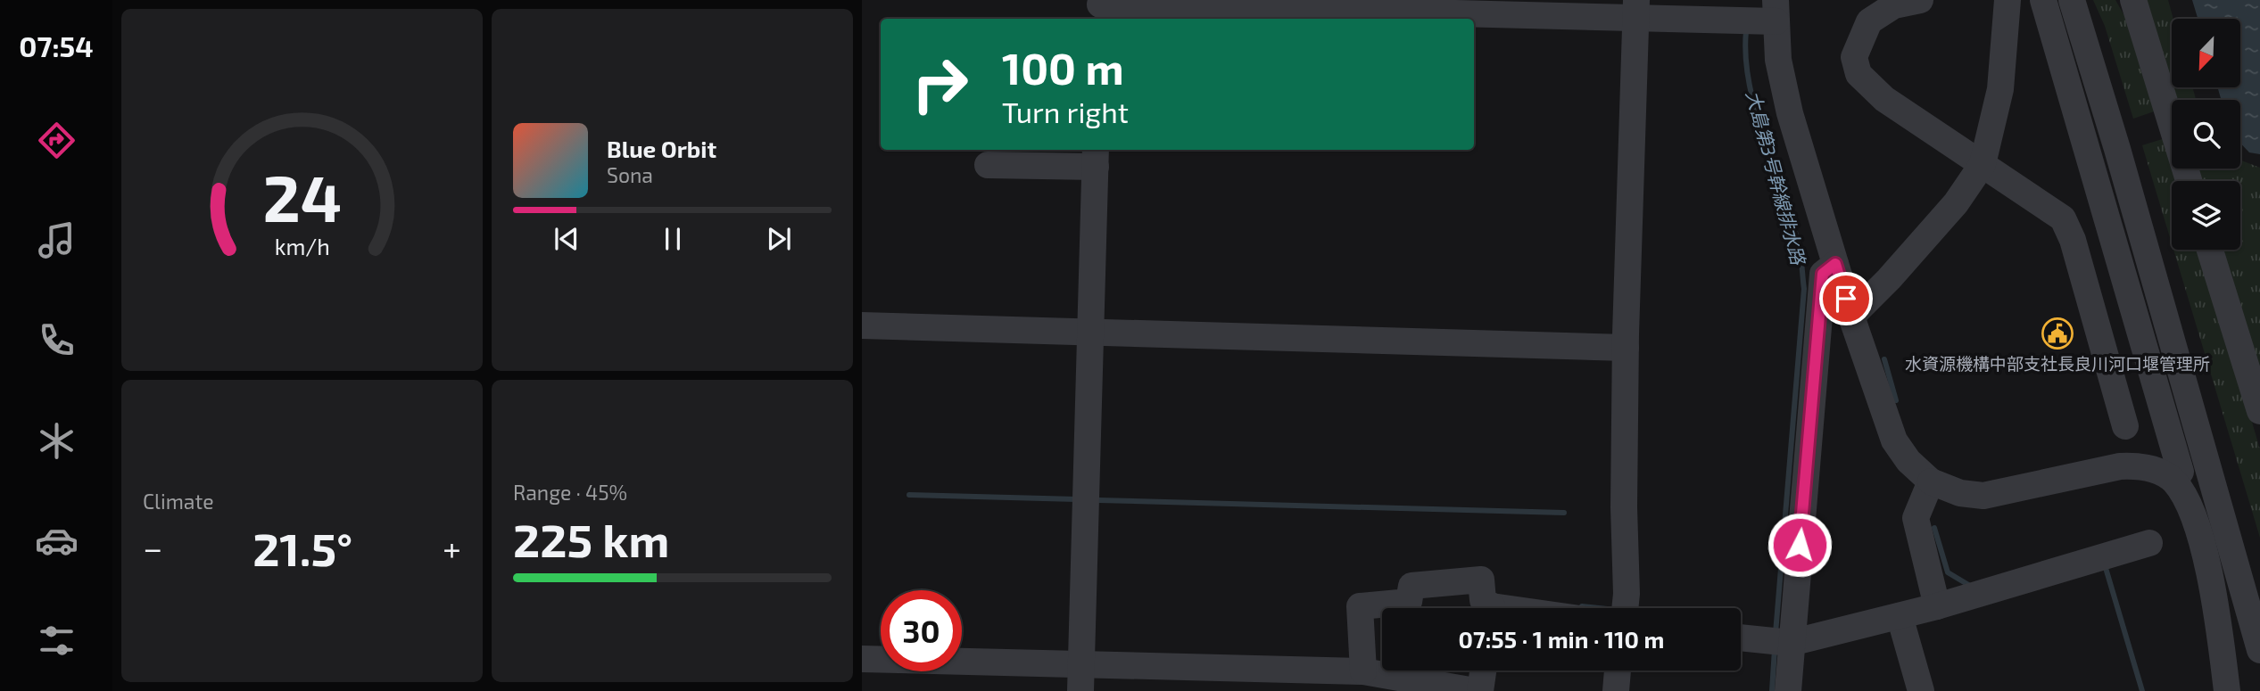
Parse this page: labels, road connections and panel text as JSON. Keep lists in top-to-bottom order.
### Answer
{
  "water": ["大島第3号幹線排水路"],
  "places": {
    "public building": ["水資源機構中部支社長良川河口堰管理所"]
  },
  "north": "bottom left",
  "page": {
    "tabs": "07:54",
    "turn": ["100 m", "Turn right"],
    "song": ["Blue Orbit", "Sona"],
    "tile": [
      "Climate",
      ["Range · 45%", "225 km"]
    ],
    "heat": ["−", "21.5°", "+"],
    "limit": "30",
    "trip": "07:55 · 1 min · 110 m",
    "gauge": ["24", "km/h"]
  }
}
